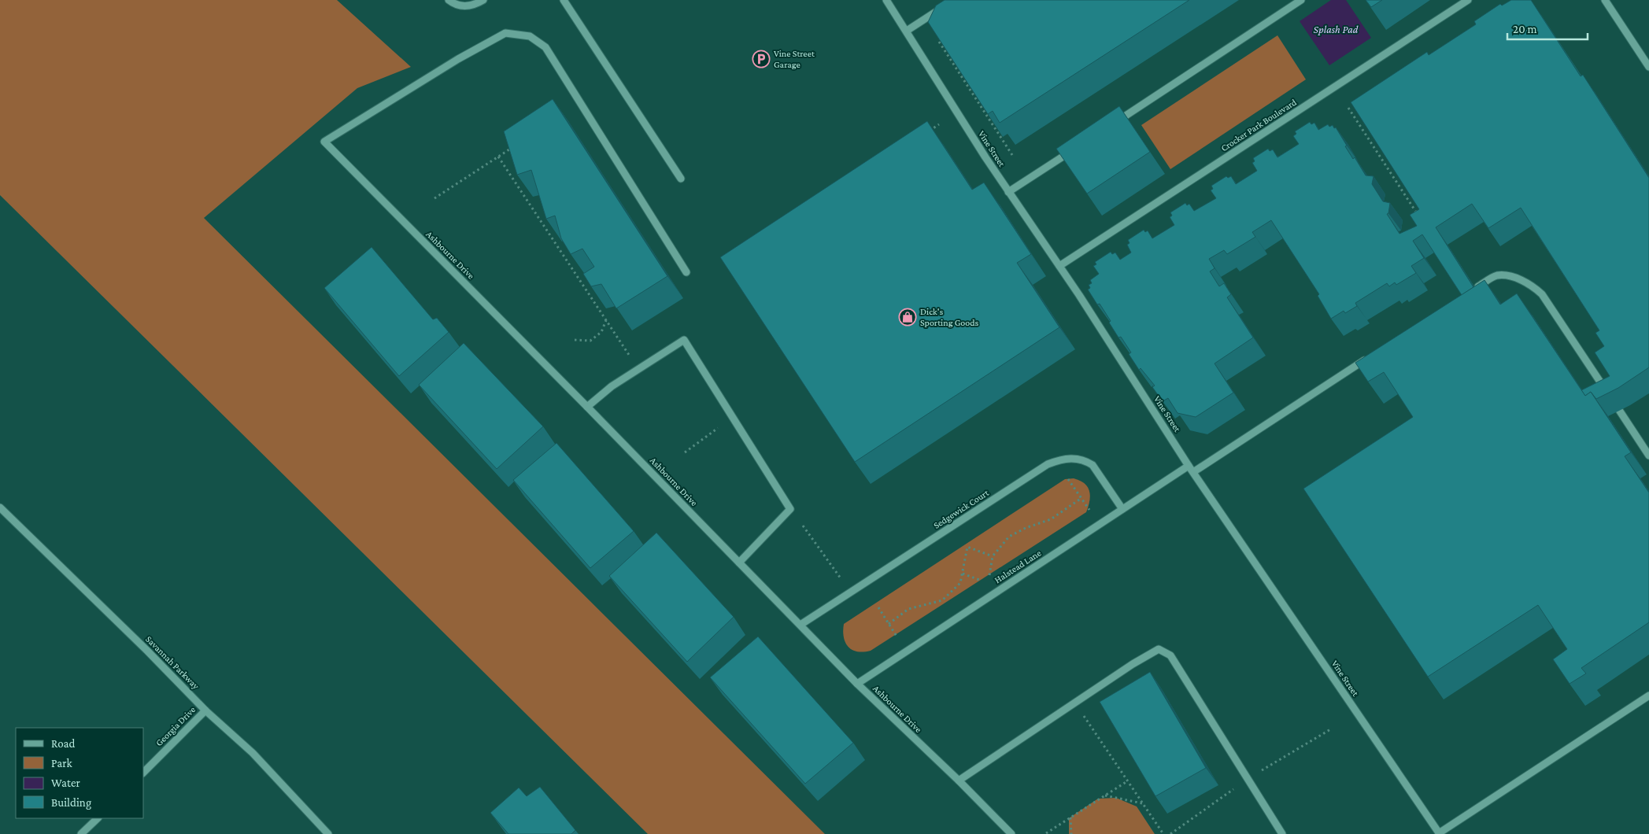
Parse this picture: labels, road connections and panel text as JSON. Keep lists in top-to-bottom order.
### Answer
{
  "streets": {
    "street": [
      "Crocker Park Boulevard",
      "Vine Street",
      "Ashbourne Drive",
      "Sedgewick Court",
      "Halstead Lane",
      "Savannah Parkway",
      "Georgia Drive"
    ]
  },
  "crossings": [
    ["Crocker Park Boulevard", "Vine Street"],
    ["Vine Street", "Halstead Lane"],
    ["Ashbourne Drive", "Sedgewick Court"],
    ["Ashbourne Drive", "Halstead Lane"],
    ["Sedgewick Court", "Halstead Lane"],
    ["Savannah Parkway", "Georgia Drive"]
  ],
  "water": ["Splash Pad"],
  "places": {
    "parking": ["Vine Street Garage"],
    "shop": ["Dick's Sporting Goods"]
  },
  "legend": [
    "Road",
    "Park",
    "Water",
    "Building"
  ],
  "scale_bar": "20 m"
}
